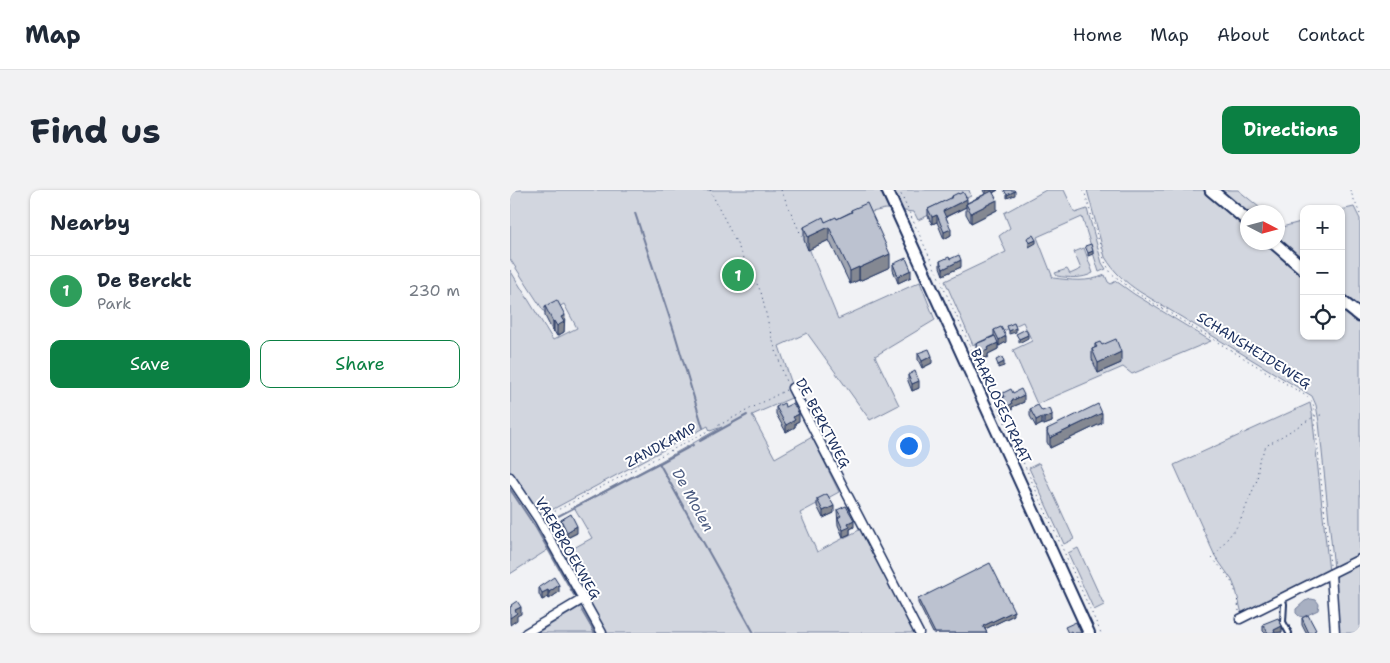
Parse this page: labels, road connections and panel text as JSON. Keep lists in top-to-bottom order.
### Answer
{
  "streets": {
    "street": ["BAARLOSESTRAAT", "DE BERKTWEG", "VAERBROEKWEG"],
    "path": ["SCHANSHEIDEWEG", "ZANDKAMP"]
  },
  "crossings": [
    ["DE BERKTWEG", "ZANDKAMP"],
    ["ZANDKAMP", "VAERBROEKWEG"]
  ],
  "water": ["De Molen"],
  "north": "right",
  "page": {
    "header": "Map",
    "nav": [
      "Home",
      "Map",
      "About",
      "Contact"
    ],
    "buttons": [
      "Directions",
      ["Save", "Share"]
    ],
    "title": "Find us",
    "heading": "Nearby",
    "map_buttons": ["+", "−"],
    "list": [
      {
        "mark": "1",
        "name": "De Berckt",
        "note": "Park",
        "value": "230 m"
      }
    ],
    "pins": "1"
  }
}
